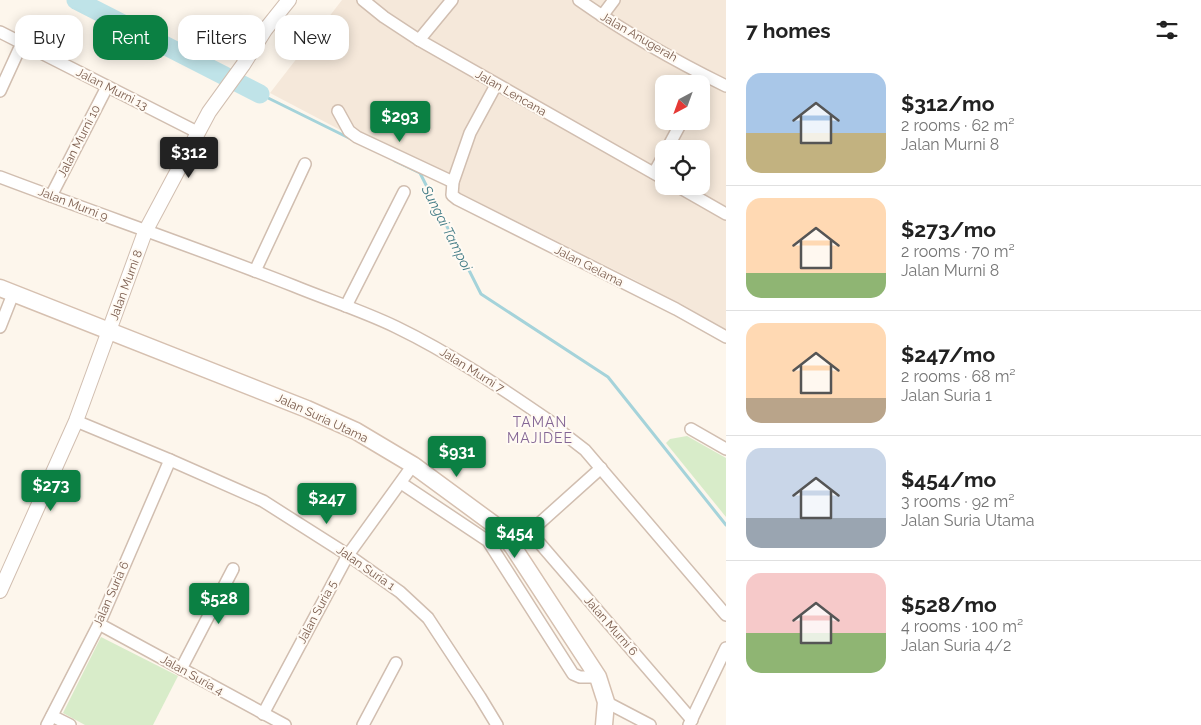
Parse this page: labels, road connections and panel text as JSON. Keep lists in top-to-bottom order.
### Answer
{
  "streets": {
    "main road": ["Jalan Suria Utama"],
    "street": [
      "Jalan Anugerah",
      "Jalan Murni 13",
      "Jalan Lencana",
      "Jalan Murni 10",
      "Jalan Murni 9",
      "Jalan Gelama",
      "Jalan Murni 8",
      "Jalan Murni 7",
      "Jalan Suria 1",
      "Jalan Suria 6",
      "Jalan Suria 5",
      "Jalan Murni 6",
      "Jalan Suria 4"
    ]
  },
  "crossings": [
    ["Jalan Murni 13", "Jalan Murni 10"],
    ["Jalan Murni 13", "Jalan Murni 8"],
    ["Jalan Murni 10", "Jalan Murni 9"],
    ["Jalan Murni 9", "Jalan Murni 8"],
    ["Jalan Murni 9", "Jalan Murni 7"],
    ["Jalan Murni 8", "Jalan Murni 7"],
    ["Jalan Murni 8", "Jalan Suria Utama"],
    ["Jalan Murni 8", "Jalan Suria 1"],
    ["Jalan Suria Utama", "Jalan Suria 5"],
    ["Jalan Suria 1", "Jalan Suria 6"],
    ["Jalan Suria 1", "Jalan Suria 5"],
    ["Jalan Suria 6", "Jalan Suria 4"],
    ["Jalan Suria 5", "Jalan Suria 4"]
  ],
  "districts": ["TAMAN MAJIDEE"],
  "water": ["Sungai Tampoi"],
  "north": "bottom left",
  "page": {
    "heading": "7 homes",
    "chip": [
      "Buy",
      "Rent",
      "Filters",
      "New"
    ],
    "list": [
      {
        "name": "$312/mo",
        "note": "2 rooms · 62 m² · Jalan Murni 8"
      },
      {
        "name": "$273/mo",
        "note": "2 rooms · 70 m² · Jalan Murni 8"
      },
      {
        "name": "$247/mo",
        "note": "2 rooms · 68 m² · Jalan Suria 1"
      },
      {
        "name": "$454/mo",
        "note": "3 rooms · 92 m² · Jalan Suria Utama"
      },
      {
        "name": "$528/mo",
        "note": "4 rooms · 100 m² · Jalan Suria 4/2"
      }
    ],
    "price": [
      "$293",
      "$312",
      "$931",
      "$273",
      "$247",
      "$454",
      "$528"
    ]
  }
}
